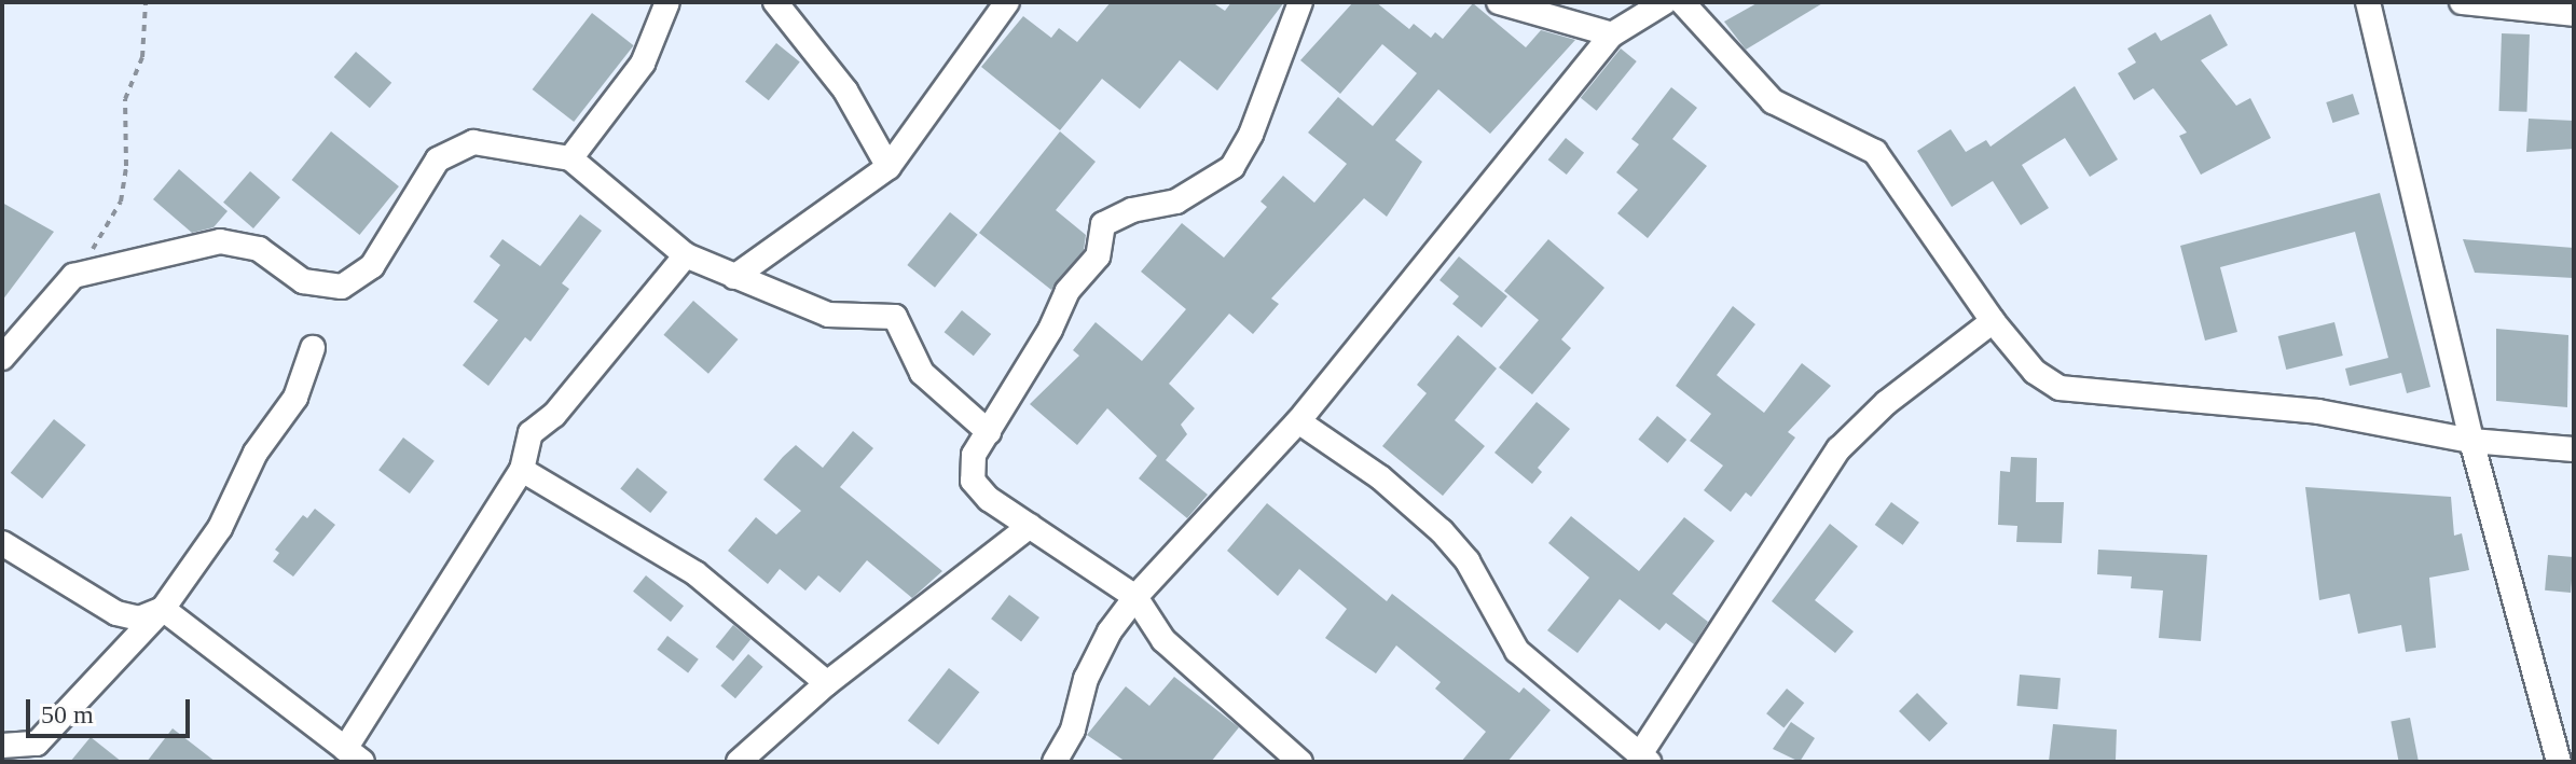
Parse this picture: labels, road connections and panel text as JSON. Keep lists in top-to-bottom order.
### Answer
{
  "scale_bar": "50 m"
}
